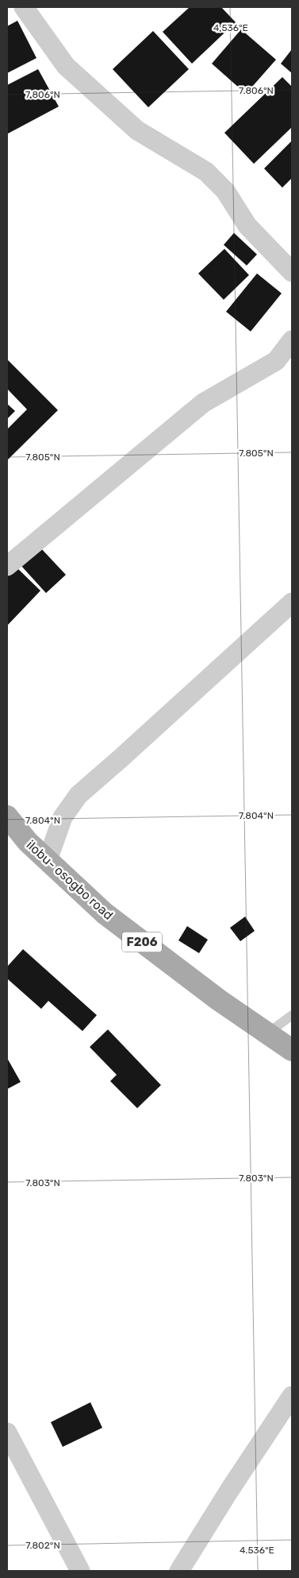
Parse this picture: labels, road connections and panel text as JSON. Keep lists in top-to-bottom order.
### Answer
{
  "streets": {
    "main road": ["ilobu- osogbo road", "F206"]
  },
  "coordinates": [
    "4.536°E",
    "7.806°N",
    "7.805°N",
    "7.804°N",
    "7.803°N",
    "7.802°N"
  ]
}
